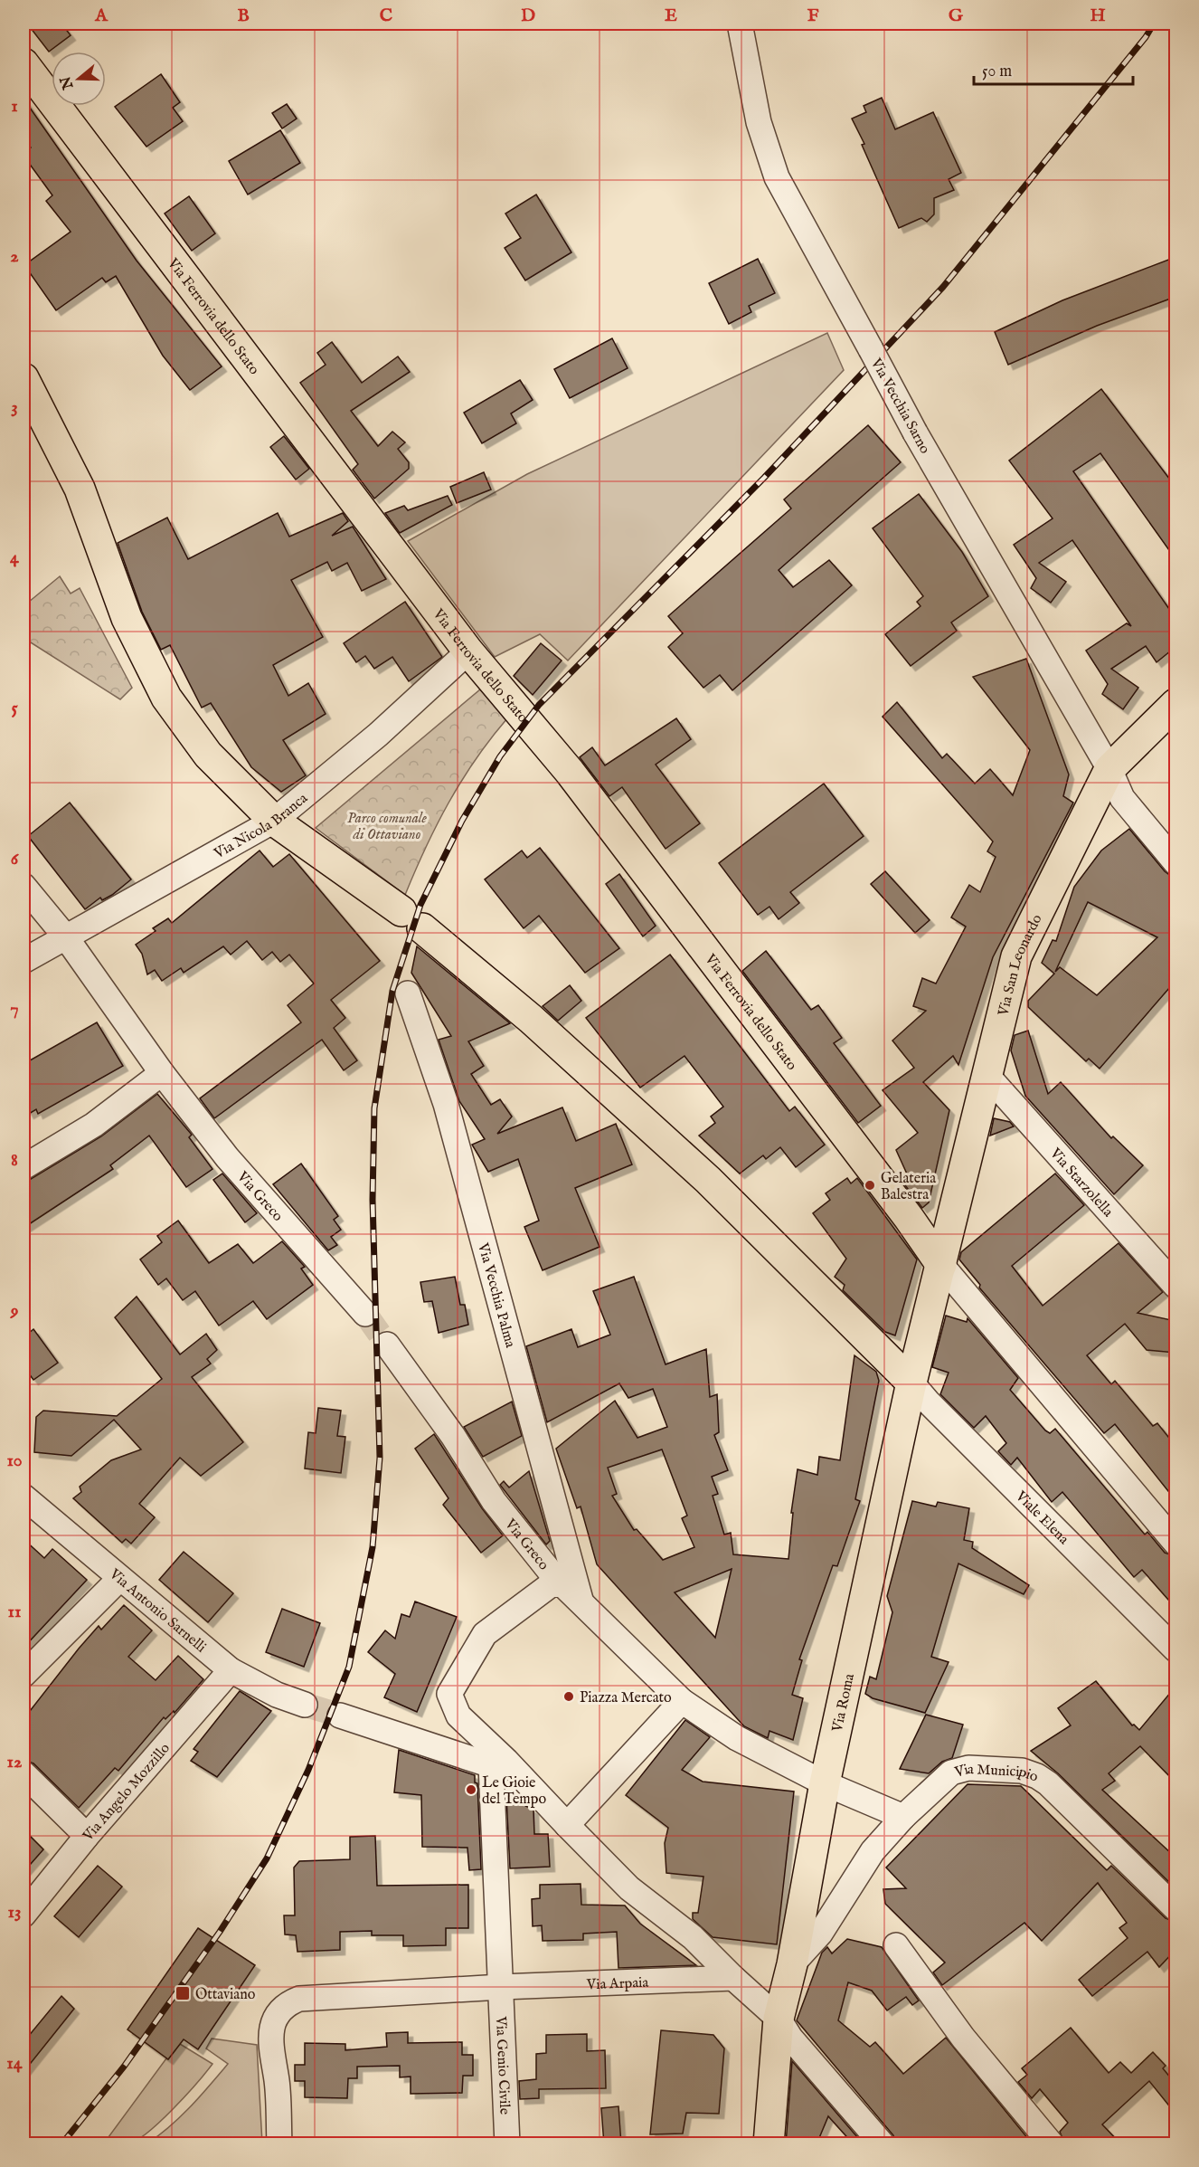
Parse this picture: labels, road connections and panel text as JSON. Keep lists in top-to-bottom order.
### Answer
{
  "streets": {
    "main road": ["Via Ferrovia dello Stato", "Via San Leonardo", "Via Roma"],
    "street": [
      "Via Vecchia Sarno",
      "Via Nicola Branca",
      "Via Starzolella",
      "Via Greco",
      "Via Vecchia Palma",
      "Viale Elena",
      "Via Antonio Sarnelli",
      "Via Municipio",
      "Via Angelo Mozzillo",
      "Via Arpaia",
      "Via Genio Civile"
    ]
  },
  "crossings": [
    ["Via Ferrovia dello Stato", "Via Nicola Branca"],
    ["Via Ferrovia dello Stato", "Via San Leonardo"],
    ["Via Ferrovia dello Stato", "Via Roma"],
    ["Via Vecchia Sarno", "Via San Leonardo"],
    ["Via Nicola Branca", "Via Greco"],
    ["Via San Leonardo", "Via Starzolella"],
    ["Via San Leonardo", "Via Roma"],
    ["Viale Elena", "Via Roma"],
    ["Via Antonio Sarnelli", "Via Angelo Mozzillo"],
    ["Via Roma", "Via Municipio"],
    ["Via Arpaia", "Via Genio Civile"]
  ],
  "parks": ["Parco comunale di Ottaviano"],
  "places": {
    "other": ["Gelateria Balestra", "Piazza Mercato", "Le Gioie del Tempo"],
    "transit": ["Ottaviano"]
  },
  "scale_bar": "50 m",
  "north": "left",
  "grid": {
    "columns": [
      "A",
      "B",
      "C",
      "D",
      "E",
      "F",
      "G",
      "H"
    ],
    "rows": [
      "1",
      "2",
      "3",
      "4",
      "5",
      "6",
      "7",
      "8",
      "9",
      "10",
      "11",
      "12",
      "13",
      "14"
    ]
  }
}
